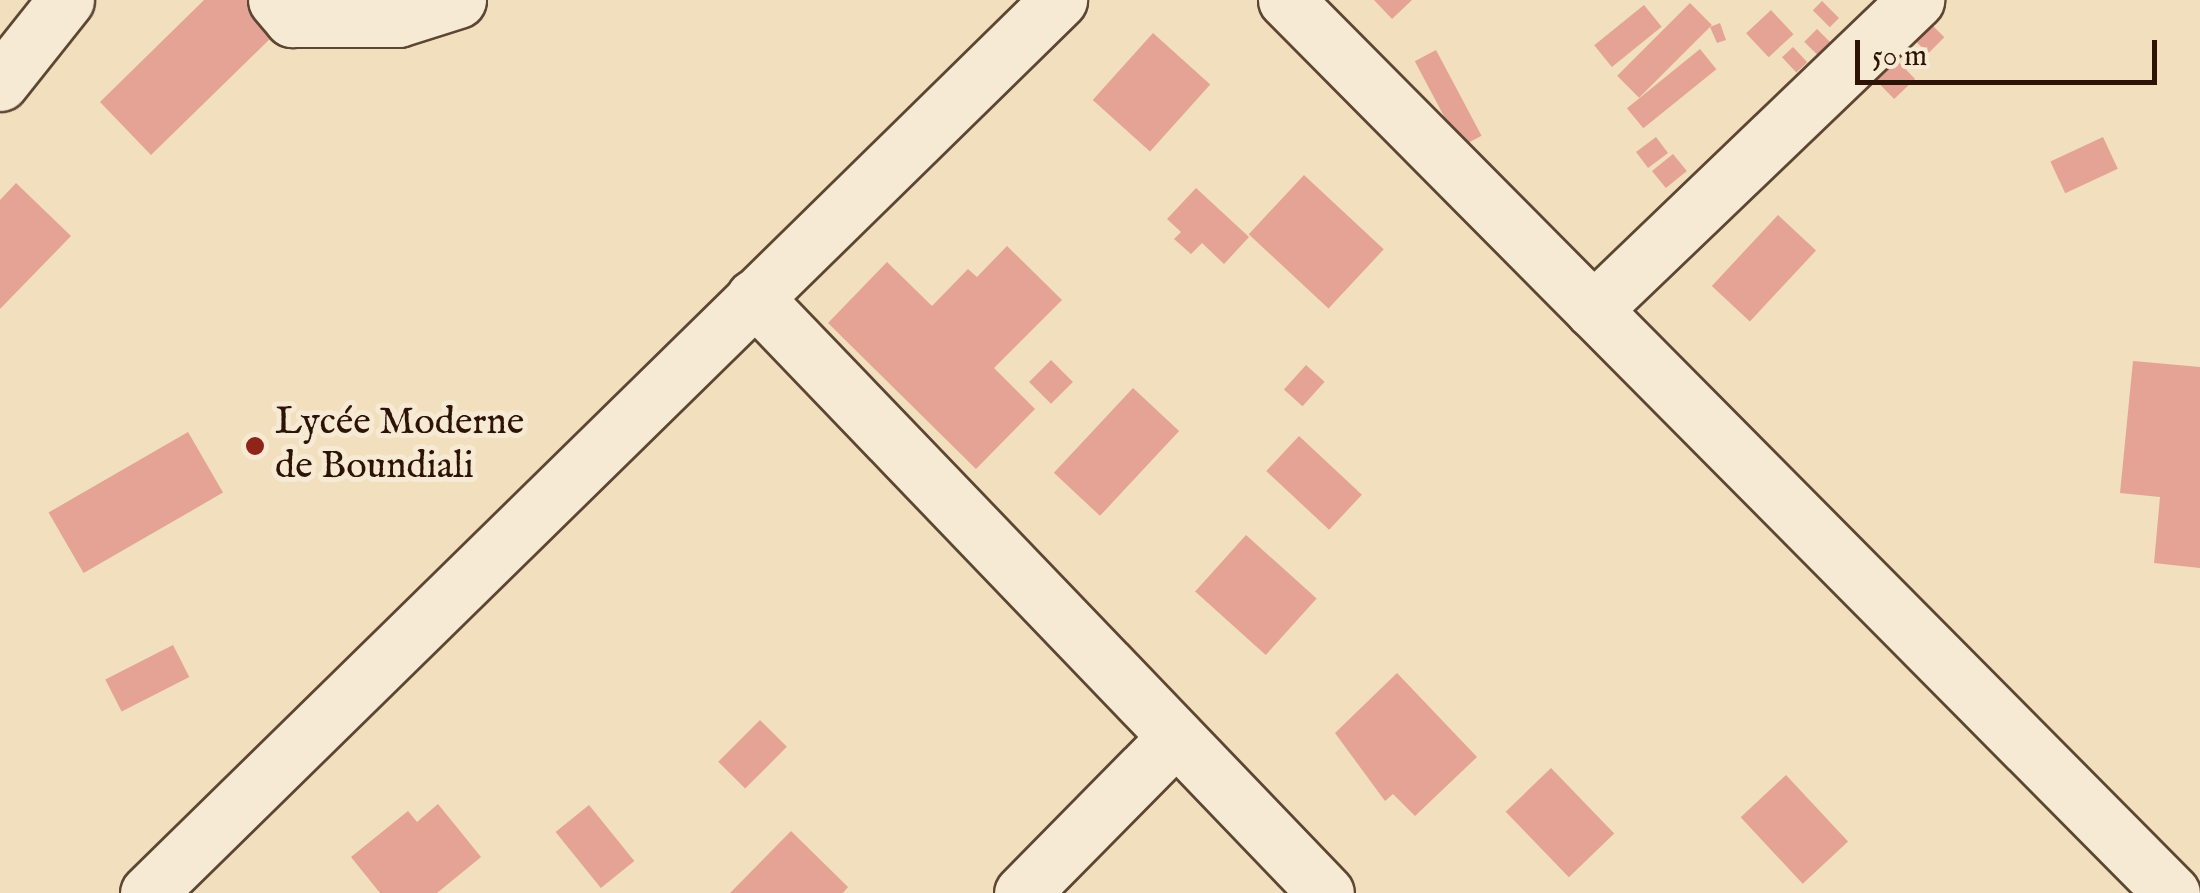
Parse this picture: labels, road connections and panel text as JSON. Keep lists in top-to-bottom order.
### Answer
{
  "places": ["Lycée Moderne de Boundiali"],
  "scale_bar": "50 m"
}
